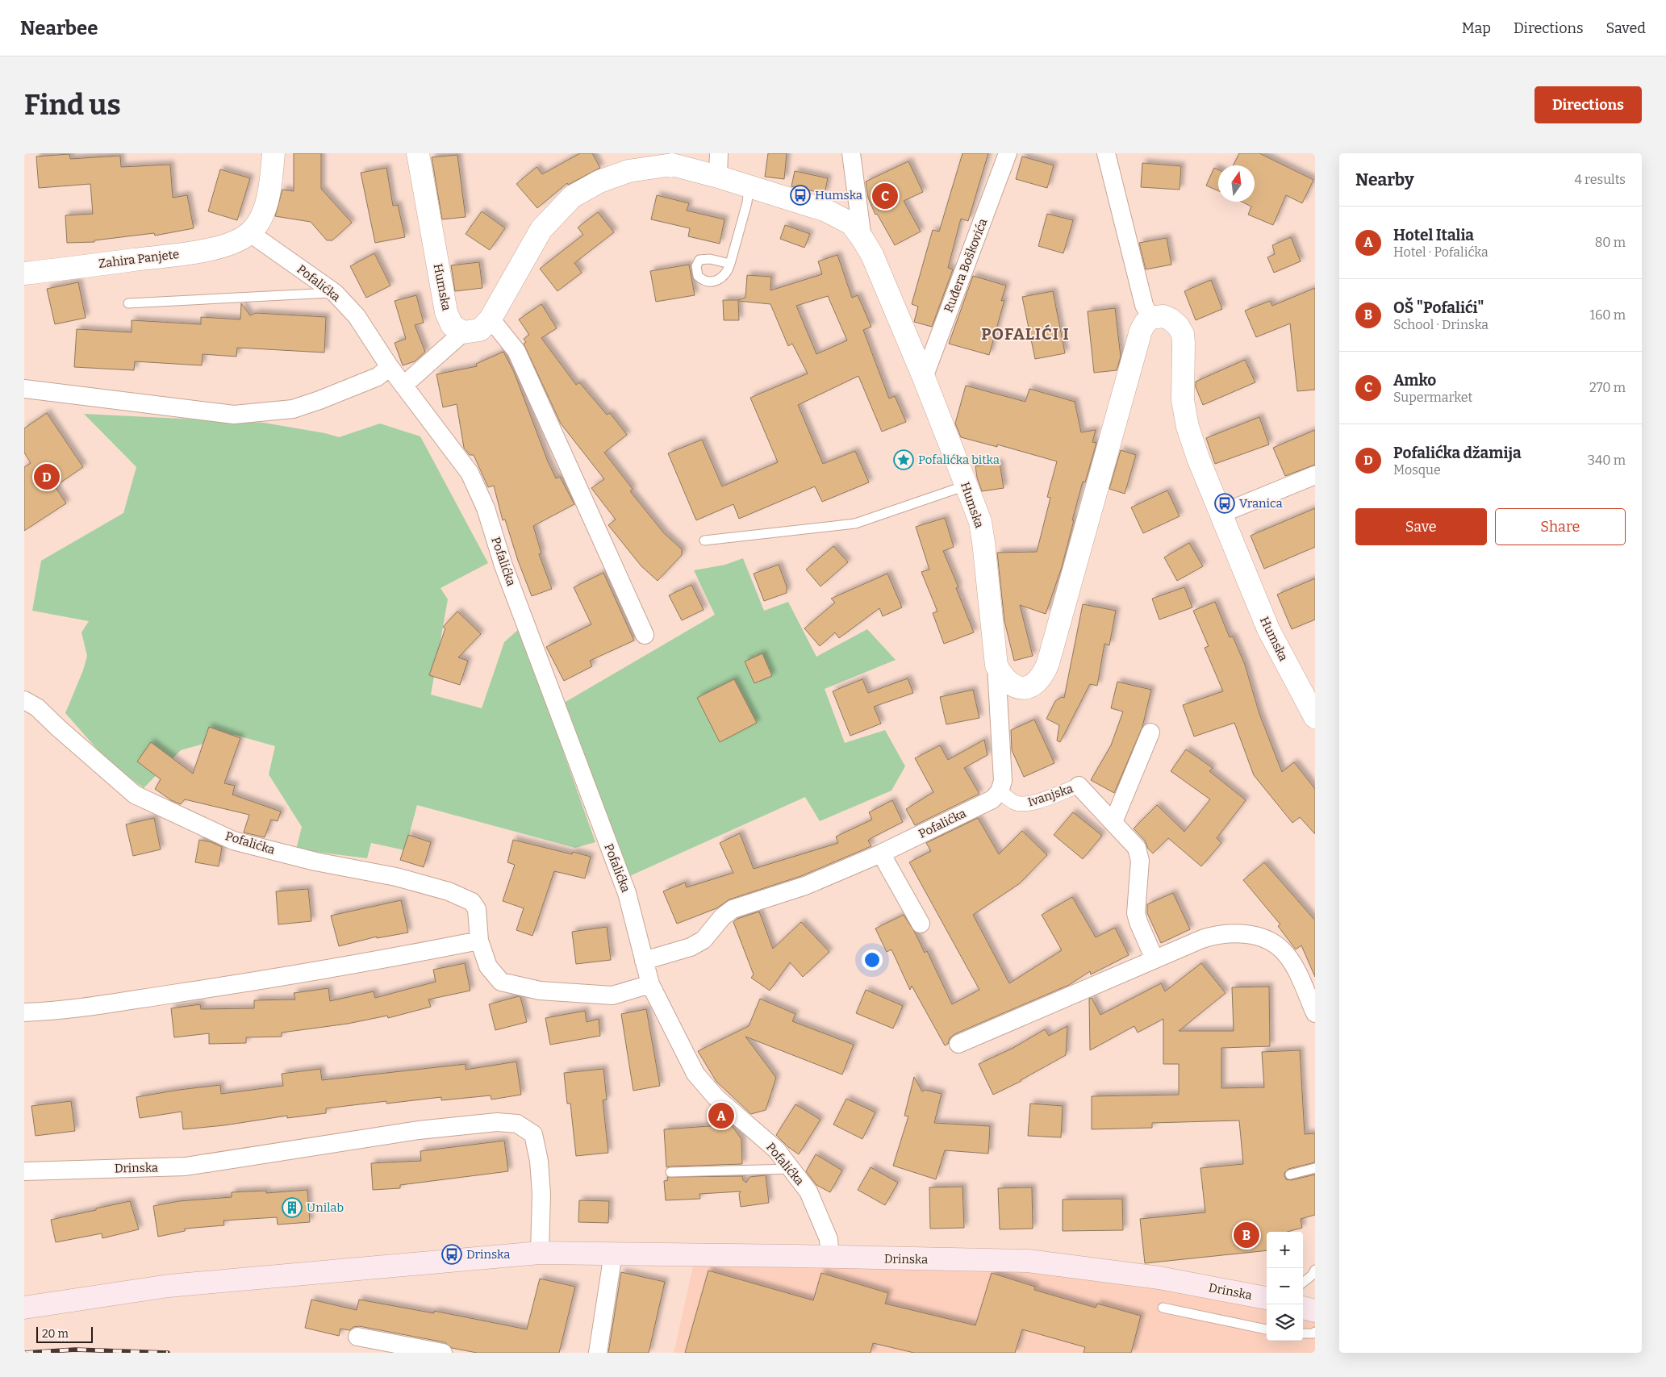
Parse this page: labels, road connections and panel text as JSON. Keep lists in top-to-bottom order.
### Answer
{
  "streets": {
    "main road": ["Drinska"],
    "street": [
      "Zahira Panjete",
      "Ruđera Boškovića",
      "Pofalićka",
      "Humska",
      "Ivanjska"
    ]
  },
  "crossings": [
    ["Zahira Panjete", "Pofalićka"],
    ["Ruđera Boškovića", "Humska"],
    ["Pofalićka", "Ivanjska"],
    ["Pofalićka", "Drinska"]
  ],
  "districts": ["POFALIĆI I"],
  "places": {
    "bus stop": ["Humska", "Vranica", "Drinska"],
    "place": ["Pofalićka bitka"],
    "building": ["Unilab"]
  },
  "scale_bar": "20 m",
  "north": "top",
  "page": {
    "header": "Nearbee",
    "nav": ["Map", "Directions", "Saved"],
    "buttons": [
      "Directions",
      ["Save", "Share"]
    ],
    "title": "Find us",
    "heading": ["Nearby", "4 results"],
    "pins": [
      "C",
      "D",
      "A",
      "B"
    ],
    "list": [
      {
        "mark": "A",
        "name": "Hotel Italia",
        "note": "Hotel · Pofalićka",
        "value": "80 m"
      },
      {
        "mark": "B",
        "name": "OŠ \"Pofalići\"",
        "note": "School · Drinska",
        "value": "160 m"
      },
      {
        "mark": "C",
        "name": "Amko",
        "note": "Supermarket",
        "value": "270 m"
      },
      {
        "mark": "D",
        "name": "Pofalićka džamija",
        "note": "Mosque",
        "value": "340 m"
      }
    ],
    "map_buttons": ["+", "−"],
    "scale": "20 m"
  }
}
